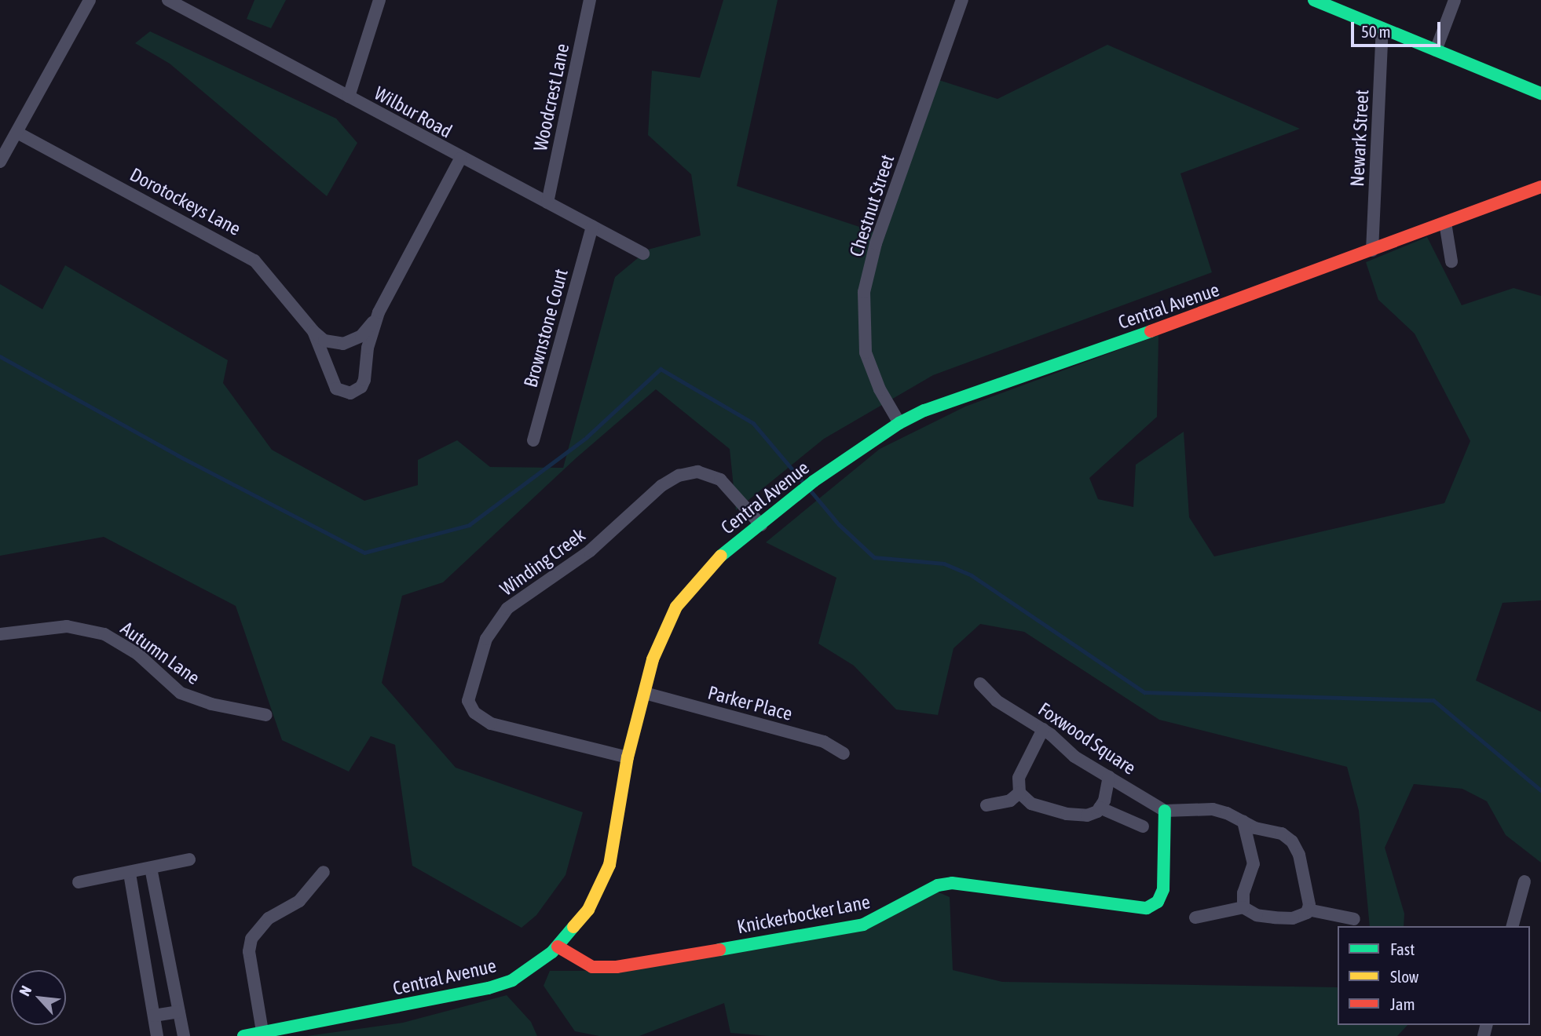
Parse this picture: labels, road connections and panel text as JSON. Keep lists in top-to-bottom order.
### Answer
{
  "streets": {
    "street": [
      "Woodcrest Lane",
      "Wilbur Road",
      "Newark Street",
      "Dorotockeys Lane",
      "Chestnut Street",
      "Central Avenue",
      "Brownstone Court",
      "Winding Creek",
      "Autumn Lane",
      "Parker Place",
      "Foxwood Square",
      "Knickerbocker Lane"
    ]
  },
  "crossings": [
    ["Woodcrest Lane", "Wilbur Road"],
    ["Wilbur Road", "Dorotockeys Lane"],
    ["Wilbur Road", "Brownstone Court"],
    ["Newark Street", "Central Avenue"],
    ["Chestnut Street", "Central Avenue"],
    ["Central Avenue", "Winding Creek"],
    ["Central Avenue", "Parker Place"],
    ["Central Avenue", "Knickerbocker Lane"],
    ["Foxwood Square", "Knickerbocker Lane"]
  ],
  "legend": ["Fast", "Slow", "Jam"],
  "scale_bar": "50 m",
  "north": "top left"
}
